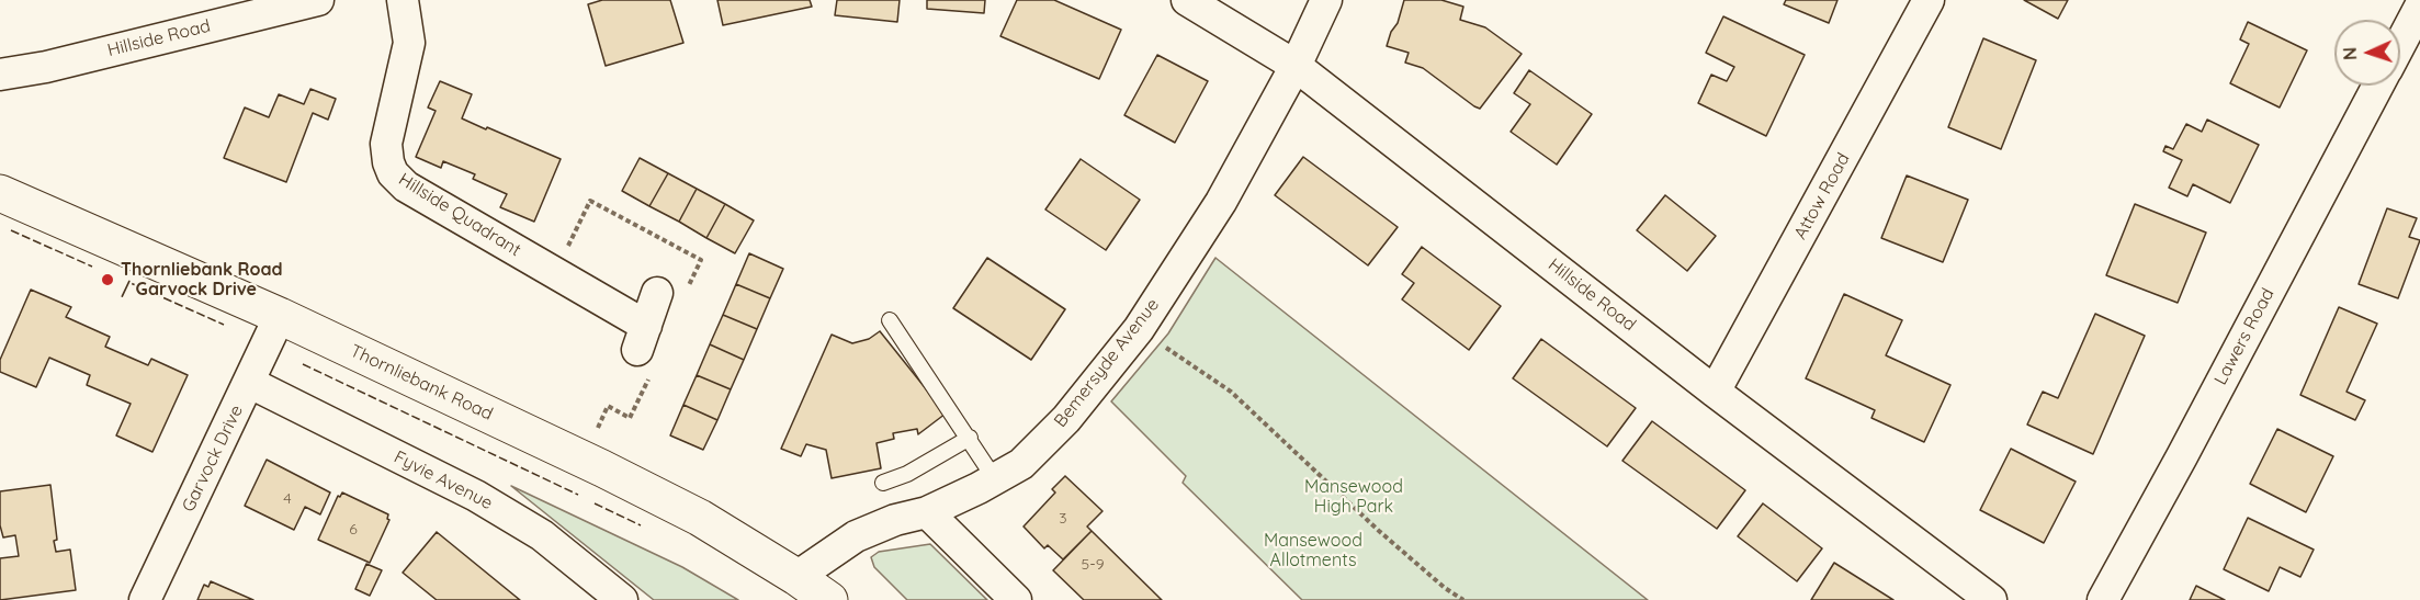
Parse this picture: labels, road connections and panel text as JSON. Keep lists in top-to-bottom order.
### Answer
{
  "streets": {
    "main road": ["Thornliebank Road"],
    "street": [
      "Hillside Road",
      "Attow Road",
      "Hillside Quadrant",
      "Lawers Road",
      "Bemersyde Avenue",
      "Garvock Drive",
      "Fyvie Avenue"
    ]
  },
  "crossings": [
    ["Hillside Road", "Attow Road"],
    ["Hillside Road", "Bemersyde Avenue"],
    ["Bemersyde Avenue", "Thornliebank Road"],
    ["Thornliebank Road", "Garvock Drive"],
    ["Garvock Drive", "Fyvie Avenue"]
  ],
  "parks": ["Mansewood High Park", "Mansewood Allotments"],
  "places": ["Thornliebank Road / Garvock Drive"],
  "house_numbers": [
    "4",
    "3",
    "6",
    "5-9"
  ],
  "north": "left"
}
